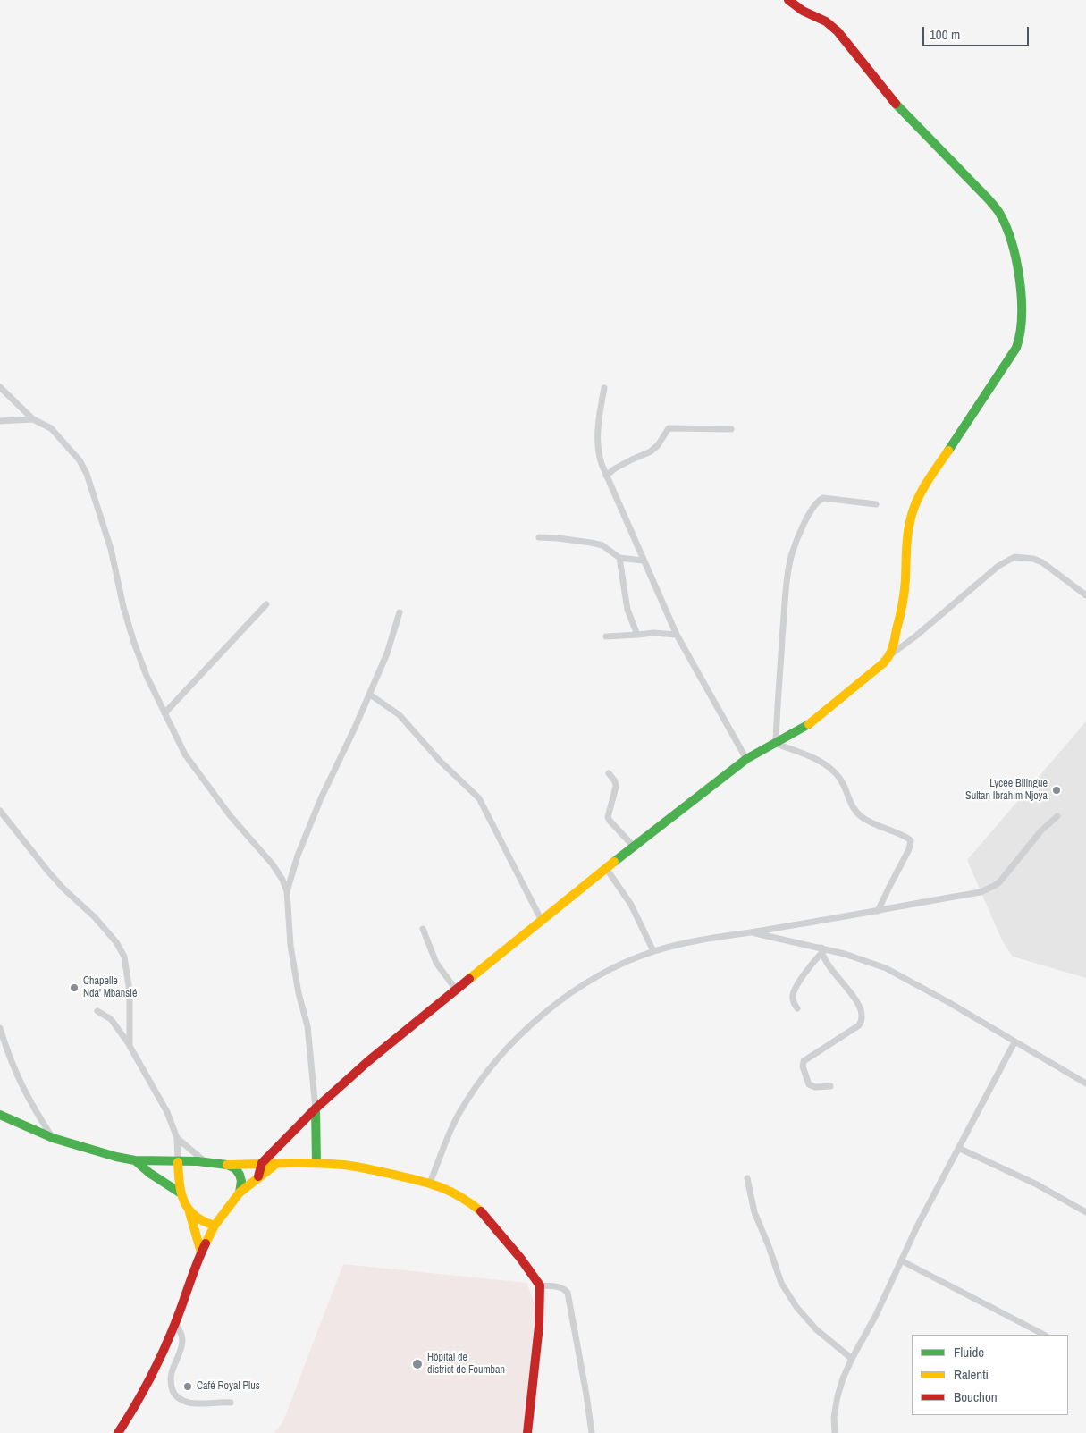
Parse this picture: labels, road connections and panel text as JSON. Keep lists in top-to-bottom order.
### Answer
{
  "places": [
    "Lycée Bilingue Sultan Ibrahim Njoya",
    "Chapelle Nda' Mbansié",
    "Hôpital de district de Foumban",
    "Café Royal Plus"
  ],
  "legend": ["Fluide", "Ralenti", "Bouchon"],
  "scale_bar": "100 m"
}
